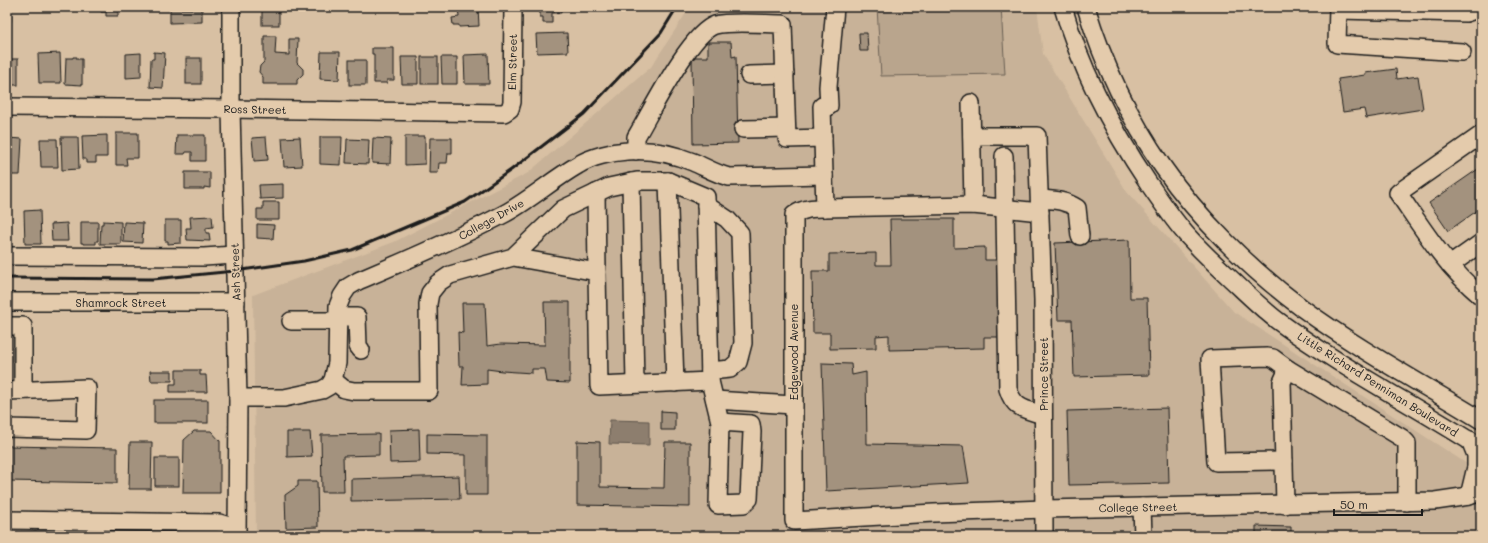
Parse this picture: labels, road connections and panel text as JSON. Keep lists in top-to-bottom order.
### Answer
{
  "streets": {
    "street": [
      "Elm Street",
      "Ross Street",
      "College Drive",
      "Ash Street",
      "Shamrock Street",
      "Edgewood Avenue",
      "Prince Street",
      "Little Richard Penniman Boulevard",
      "College Street"
    ]
  },
  "crossings": [
    ["Elm Street", "Ross Street"],
    ["Ross Street", "Ash Street"],
    ["Ash Street", "Shamrock Street"],
    ["Edgewood Avenue", "College Street"],
    ["Prince Street", "College Street"]
  ],
  "scale_bar": "50 m"
}
